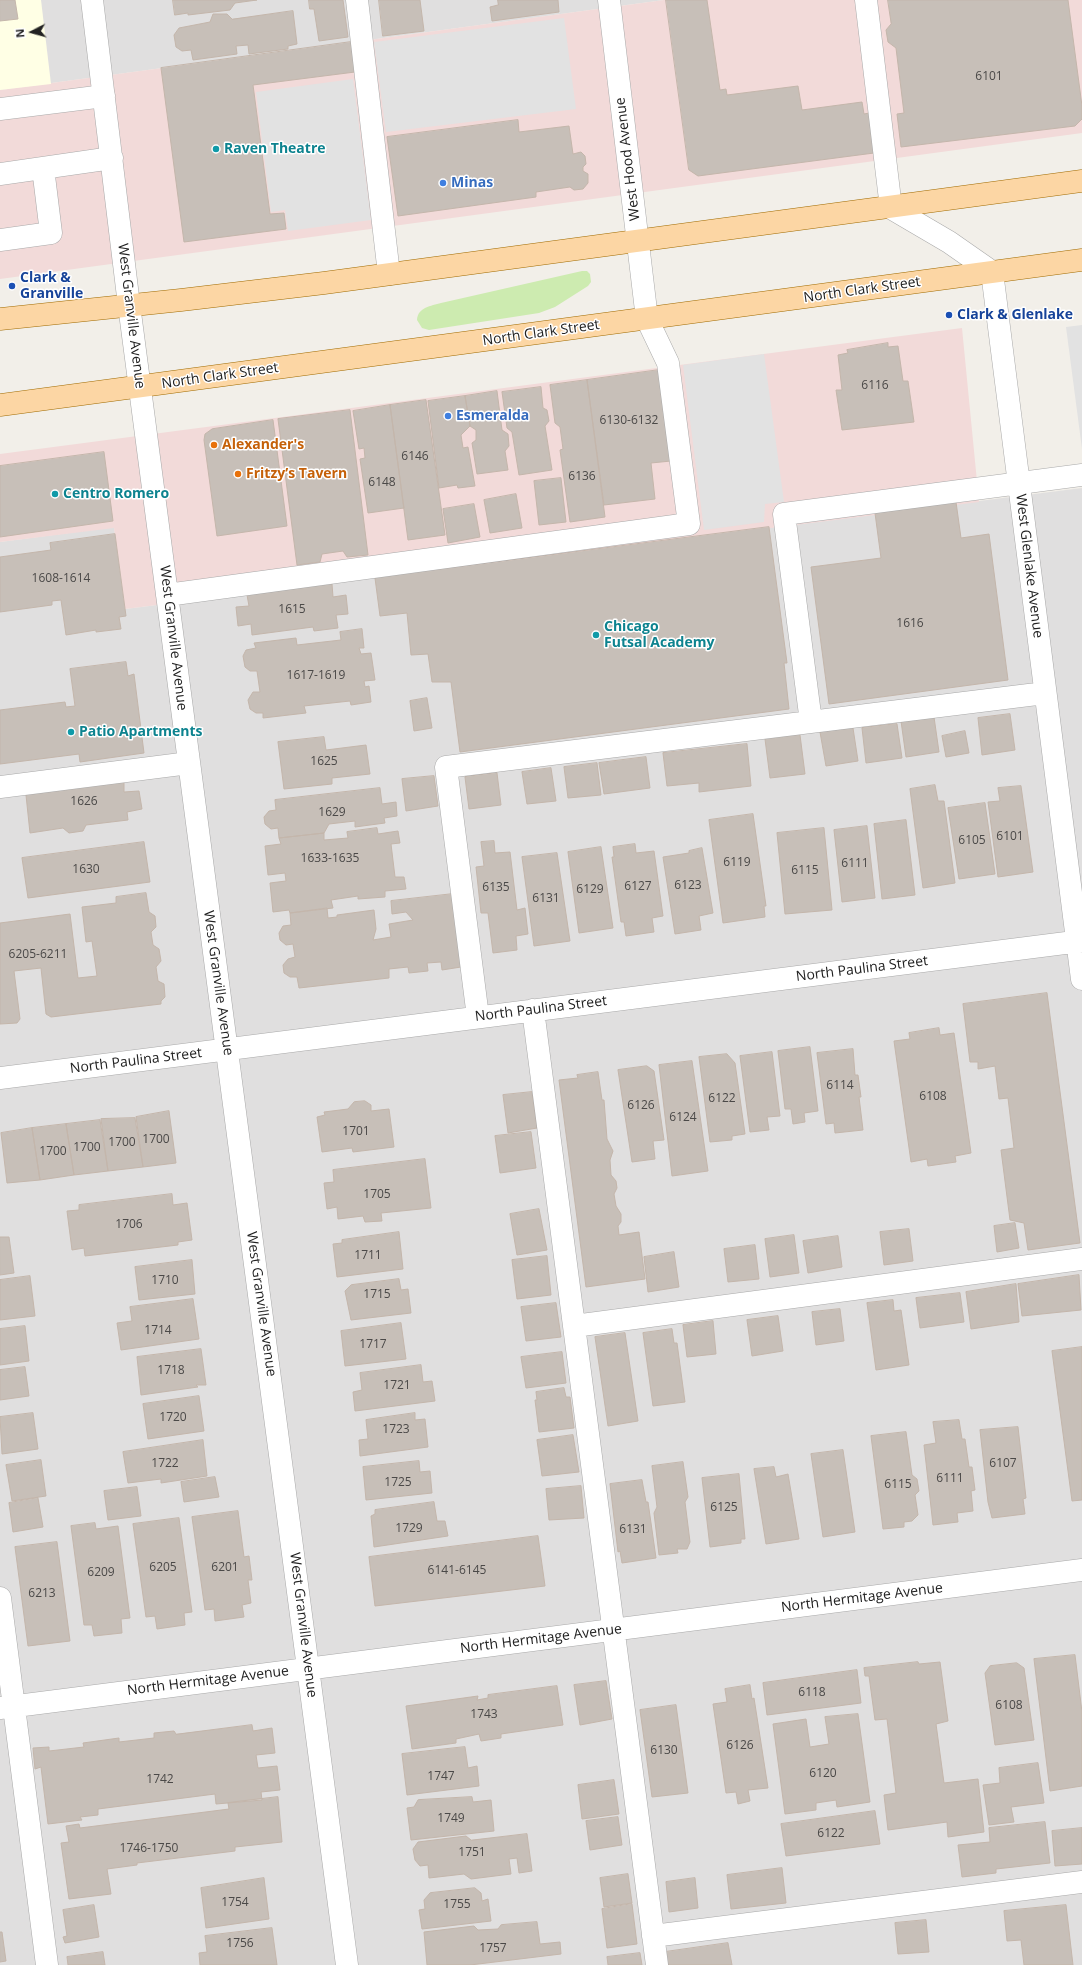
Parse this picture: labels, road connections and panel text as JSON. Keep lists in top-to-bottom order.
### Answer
{
  "streets": {
    "main road": ["North Clark Street"],
    "street": [
      "West Hood Avenue",
      "West Granville Avenue",
      "West Glenlake Avenue",
      "North Paulina Street",
      "North Hermitage Avenue"
    ]
  },
  "crossings": [
    ["West Hood Avenue", "North Clark Street"],
    ["West Hood Avenue", "West Granville Avenue"],
    ["North Clark Street", "West Granville Avenue"],
    ["North Clark Street", "West Glenlake Avenue"],
    ["West Granville Avenue", "North Paulina Street"],
    ["West Granville Avenue", "North Hermitage Avenue"],
    ["West Glenlake Avenue", "North Paulina Street"]
  ],
  "places": [
    "Raven Theatre",
    "Minas",
    "Clark & Granville",
    "Clark & Glenlake",
    "Esmeralda",
    "Alexander's",
    "Fritzy’s Tavern",
    "Centro Romero",
    "Chicago Futsal Academy",
    "Patio Apartments"
  ],
  "house_numbers": [
    "6101",
    "6116",
    "6130-6132",
    "6146",
    "6136",
    "6148",
    "1608-1614",
    "1615",
    "1616",
    "1617-1619",
    "1625",
    "1626",
    "1629",
    "6101",
    "6105",
    "1633-1635",
    "6119",
    "6111",
    "1630",
    "6115",
    "6123",
    "6127",
    "6135",
    "6129",
    "6131",
    "6205-6211",
    "6114",
    "6108",
    "6122",
    "6126",
    "6124",
    "1701",
    "1700",
    "1700",
    "1700",
    "1700",
    "1705",
    "1706",
    "1711",
    "1710",
    "1715",
    "1714",
    "1717",
    "1718",
    "1721",
    "1720",
    "1723",
    "1722",
    "6107",
    "6111",
    "1725",
    "6115",
    "6125",
    "1729",
    "6131",
    "6205",
    "6201",
    "6141-6145",
    "6209",
    "6213",
    "6118",
    "6108",
    "1743",
    "6126",
    "6130",
    "6120",
    "1747",
    "1742",
    "1749",
    "6122",
    "1746-1750",
    "1751",
    "1754",
    "1755",
    "1756",
    "1757"
  ],
  "north": "left"
}
